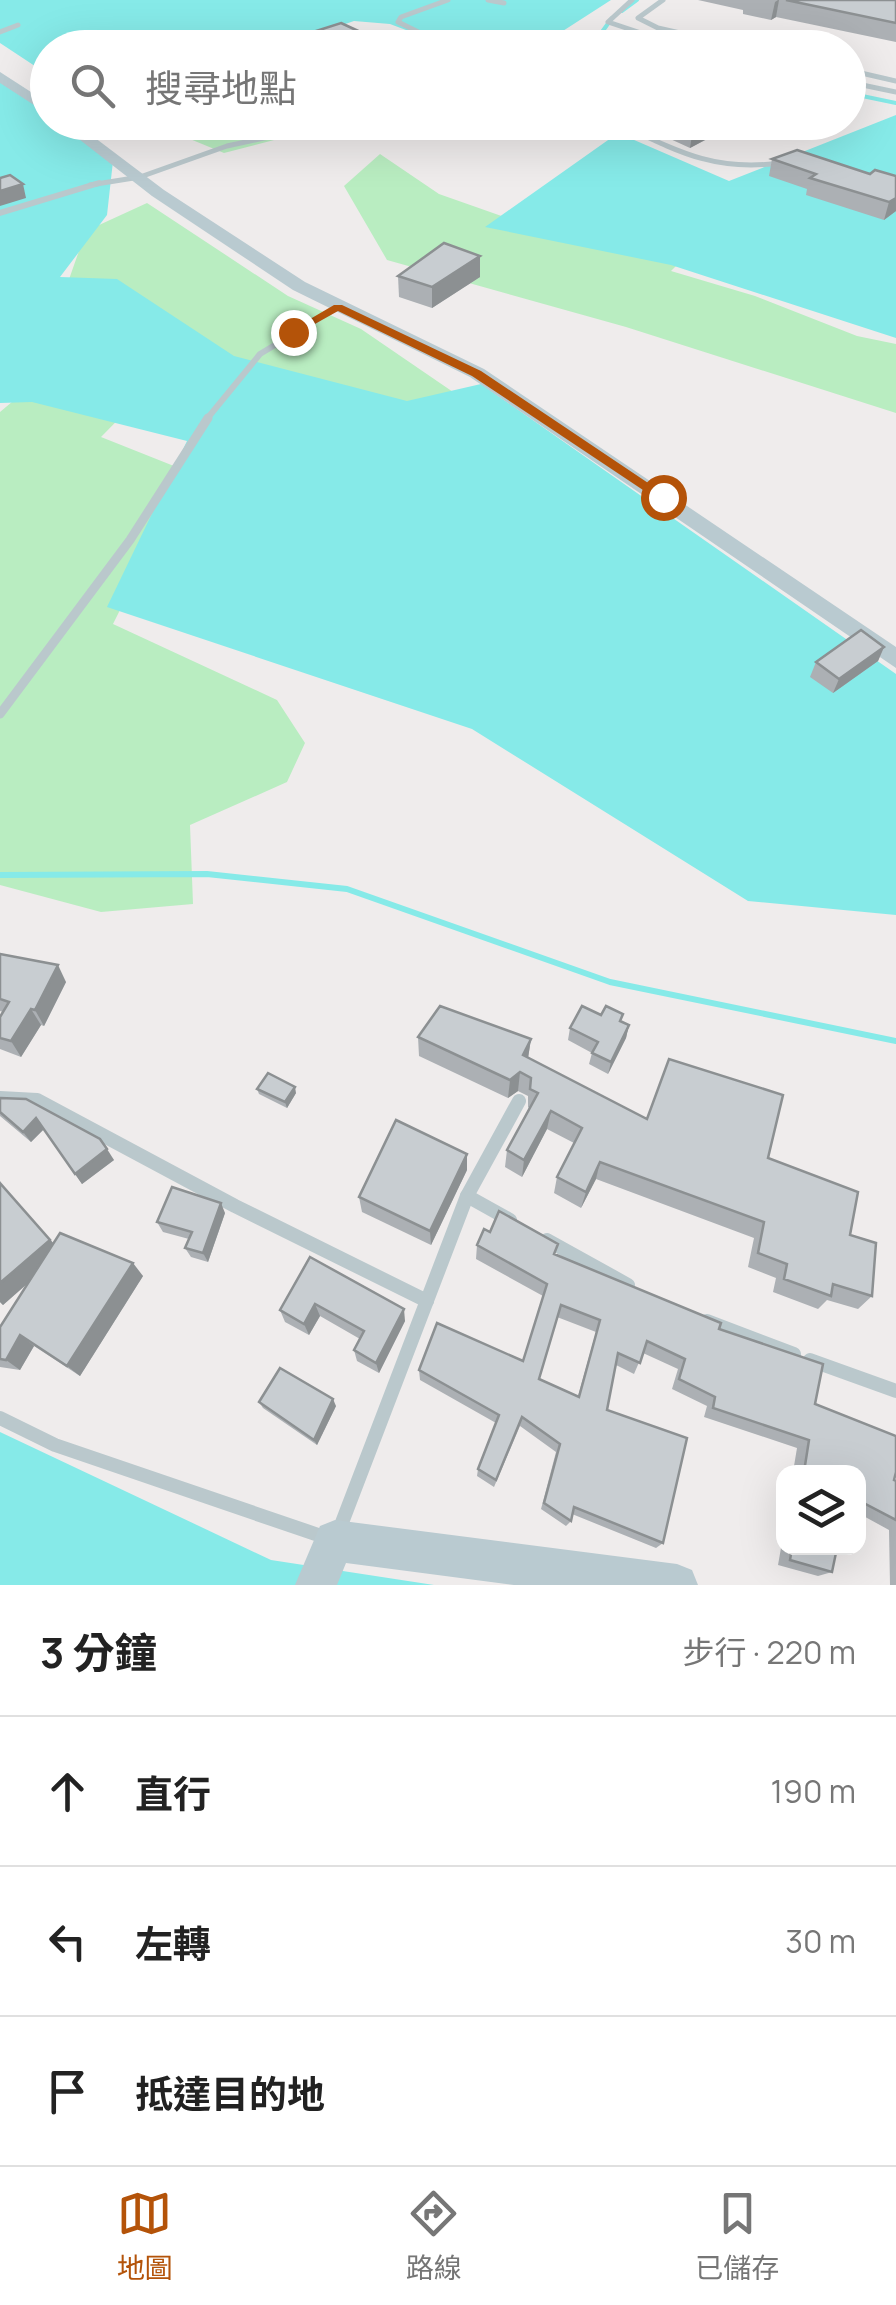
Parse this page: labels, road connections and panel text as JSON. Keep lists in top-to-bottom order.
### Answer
{
  "page": {
    "search": "搜尋地點",
    "heading": ["3 分鐘", "步行 · 220 m"],
    "list": [
      ["直行", "190 m"],
      ["左轉", "30 m"],
      "抵達目的地"
    ],
    "nav": ["地圖", "路線", "已儲存"]
  }
}
